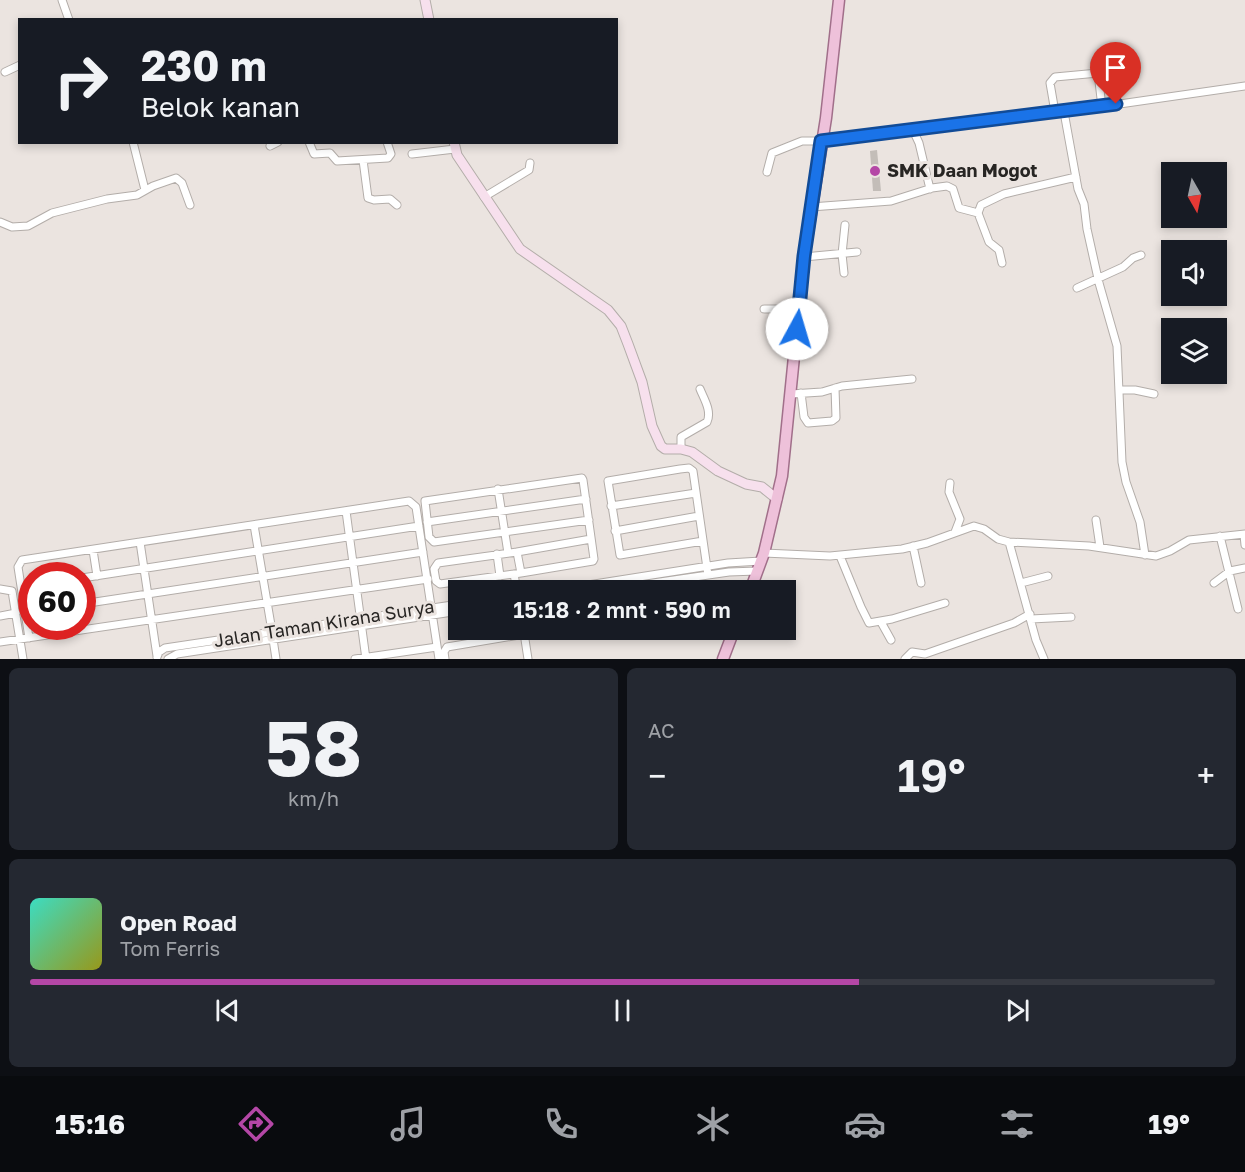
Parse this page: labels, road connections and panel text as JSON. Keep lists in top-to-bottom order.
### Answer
{
  "streets": {
    "street": ["Jalan Taman Kirana Surya"]
  },
  "places": ["SMK Daan Mogot"],
  "north": "bottom",
  "page": {
    "turn": ["230 m", "Belok kanan"],
    "limit": "60",
    "trip": "15:18 · 2 mnt · 590 m",
    "tile": [
      ["58", "km/h"],
      "AC"
    ],
    "heat": ["−", "19°", "+"],
    "song": ["Open Road", "Tom Ferris"],
    "tabs": ["15:16", "19°"]
  }
}
